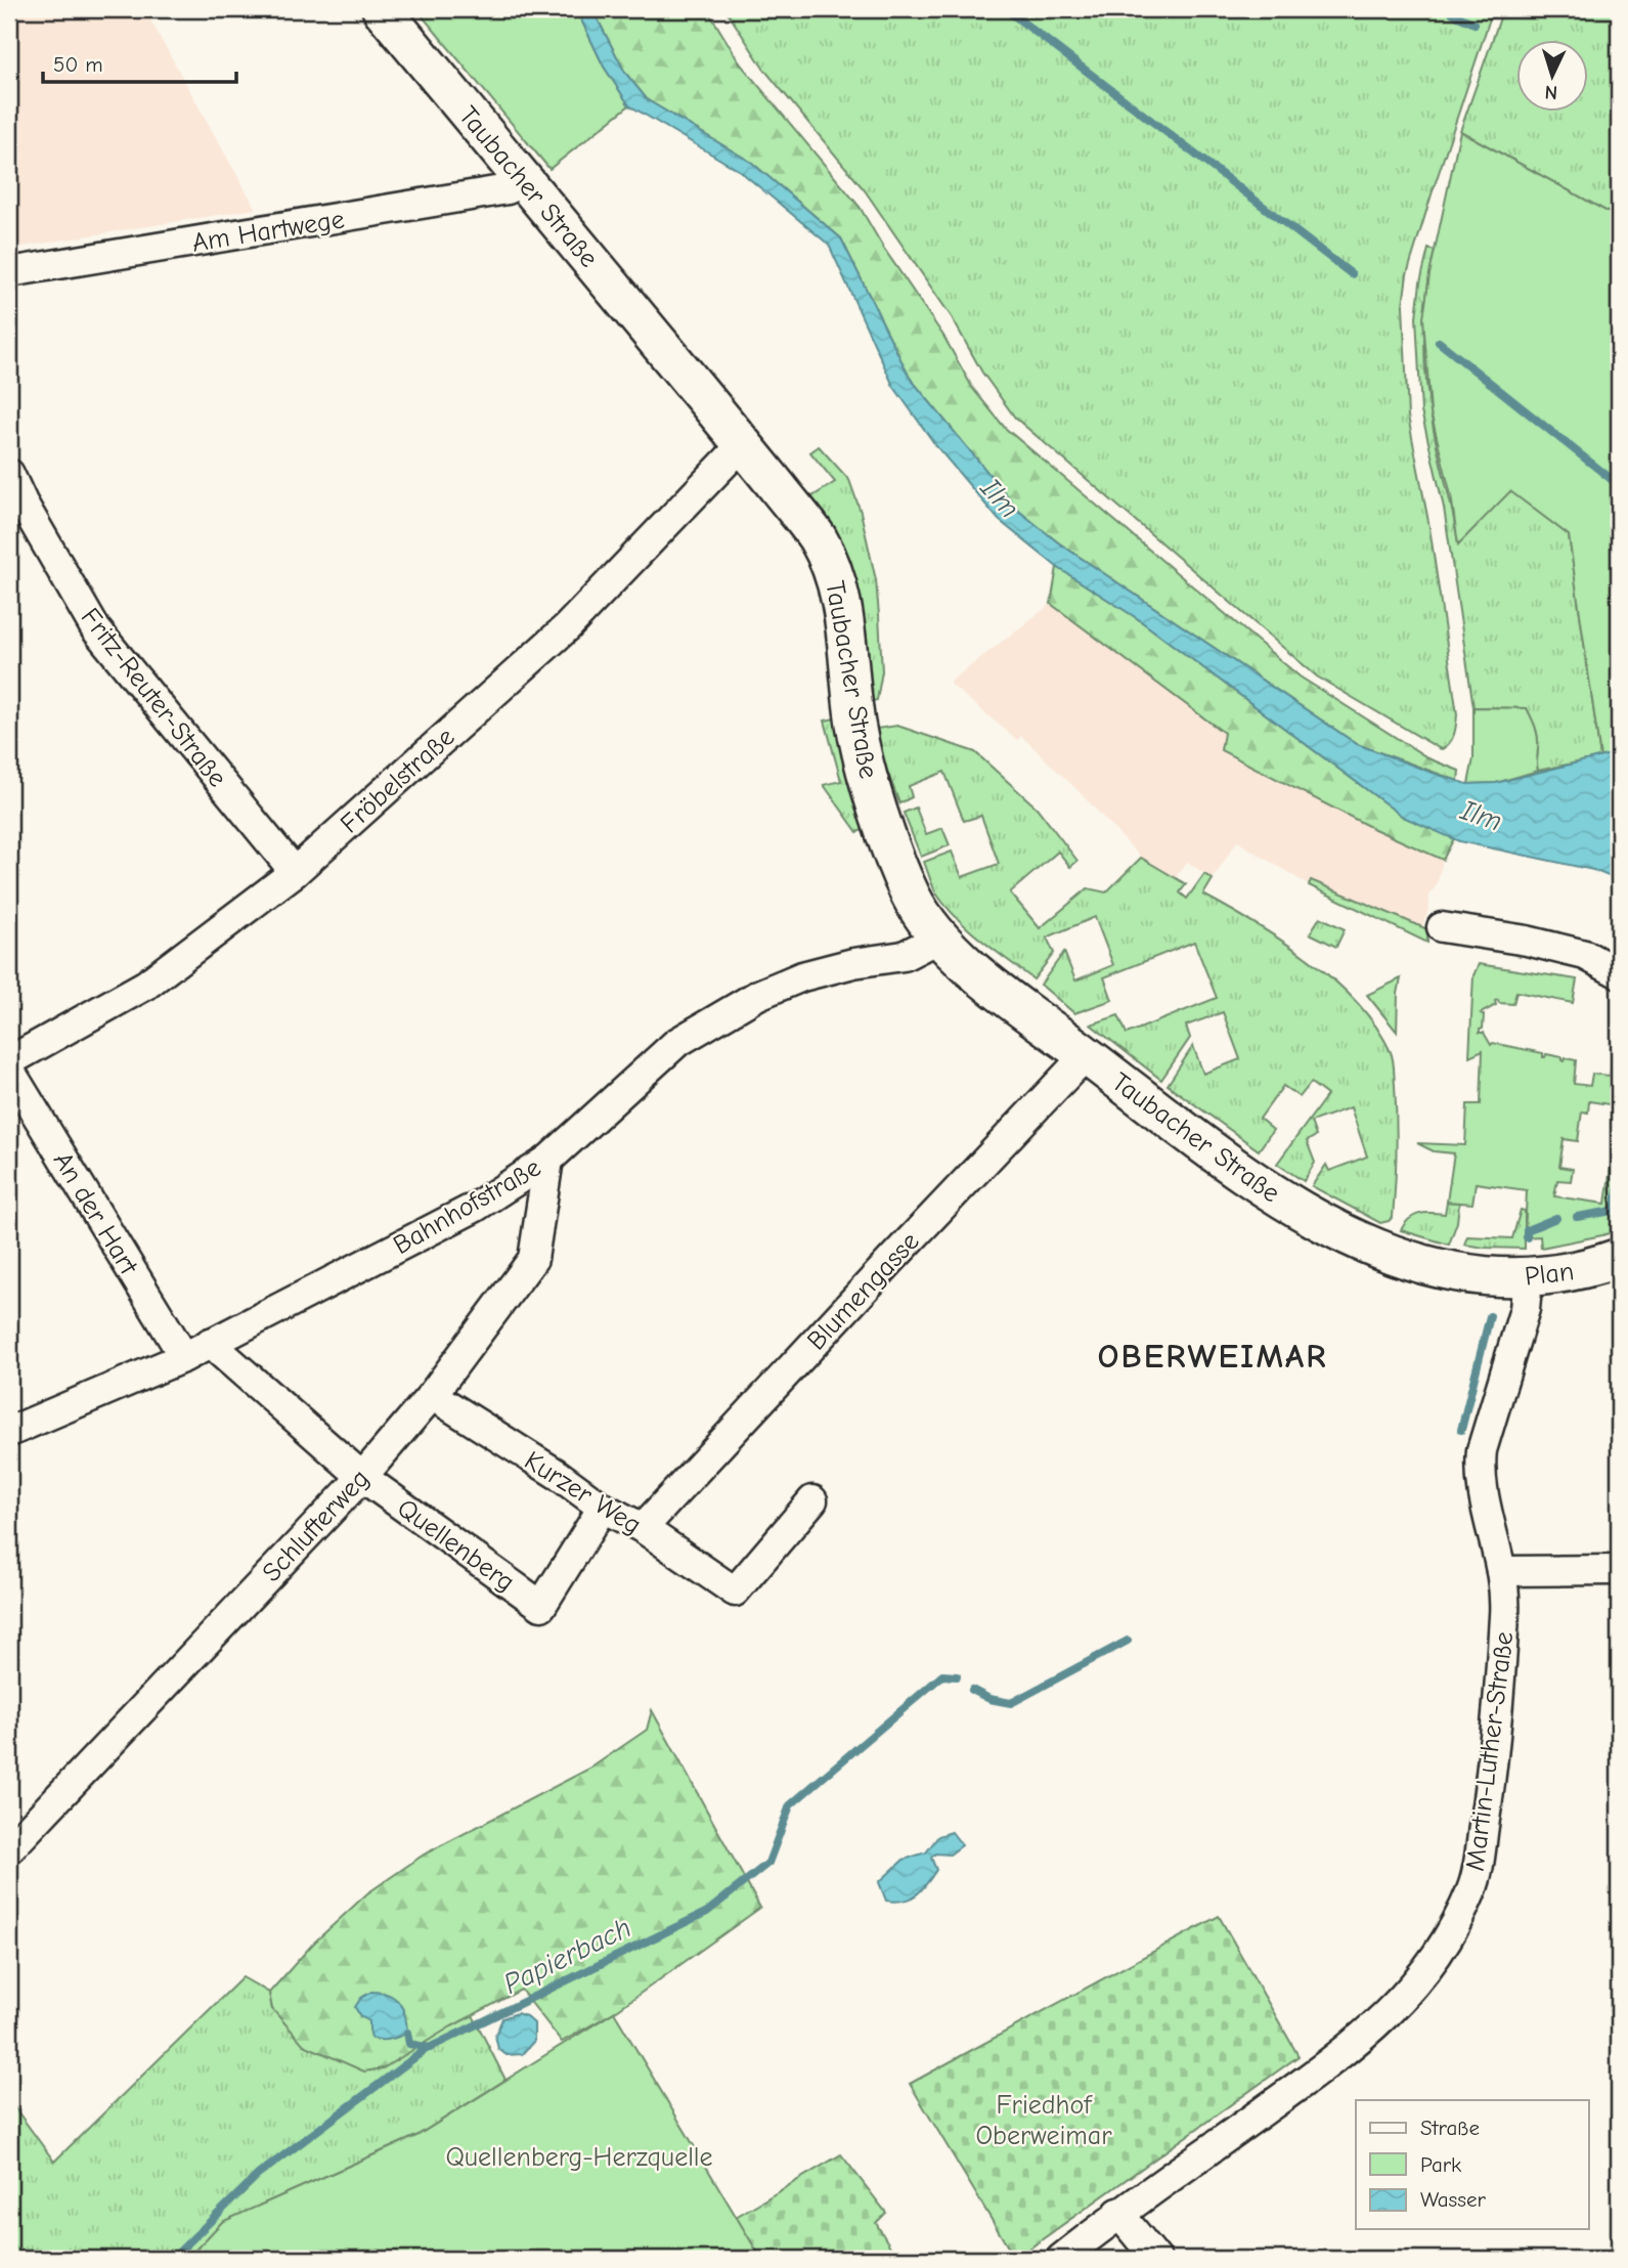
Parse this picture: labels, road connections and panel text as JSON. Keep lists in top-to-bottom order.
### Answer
{
  "streets": {
    "street": [
      "Taubacher Straße",
      "Am Hartwege",
      "Fritz-Reuter-Straße",
      "Fröbelstraße",
      "Bahnhofstraße",
      "An der Hart",
      "Plan",
      "Blumengasse",
      "Kurzer Weg",
      "Schlufterweg",
      "Quellenberg",
      "Martin-Luther-Straße"
    ]
  },
  "crossings": [
    ["Taubacher Straße", "Am Hartwege"],
    ["Taubacher Straße", "Fröbelstraße"],
    ["Taubacher Straße", "Bahnhofstraße"],
    ["Taubacher Straße", "Plan"],
    ["Taubacher Straße", "Blumengasse"],
    ["Fritz-Reuter-Straße", "Fröbelstraße"],
    ["Bahnhofstraße", "An der Hart"],
    ["Bahnhofstraße", "Schlufterweg"],
    ["Bahnhofstraße", "Quellenberg"],
    ["Plan", "Martin-Luther-Straße"],
    ["Blumengasse", "Kurzer Weg"],
    ["Kurzer Weg", "Schlufterweg"],
    ["Kurzer Weg", "Quellenberg"],
    ["Schlufterweg", "Quellenberg"]
  ],
  "districts": ["OBERWEIMAR"],
  "water": ["Ilm", "Papierbach"],
  "parks": ["Friedhof Oberweimar", "Quellenberg-Herzquelle"],
  "legend": ["Straße", "Park", "Wasser"],
  "scale_bar": "50 m",
  "north": "bottom"
}
